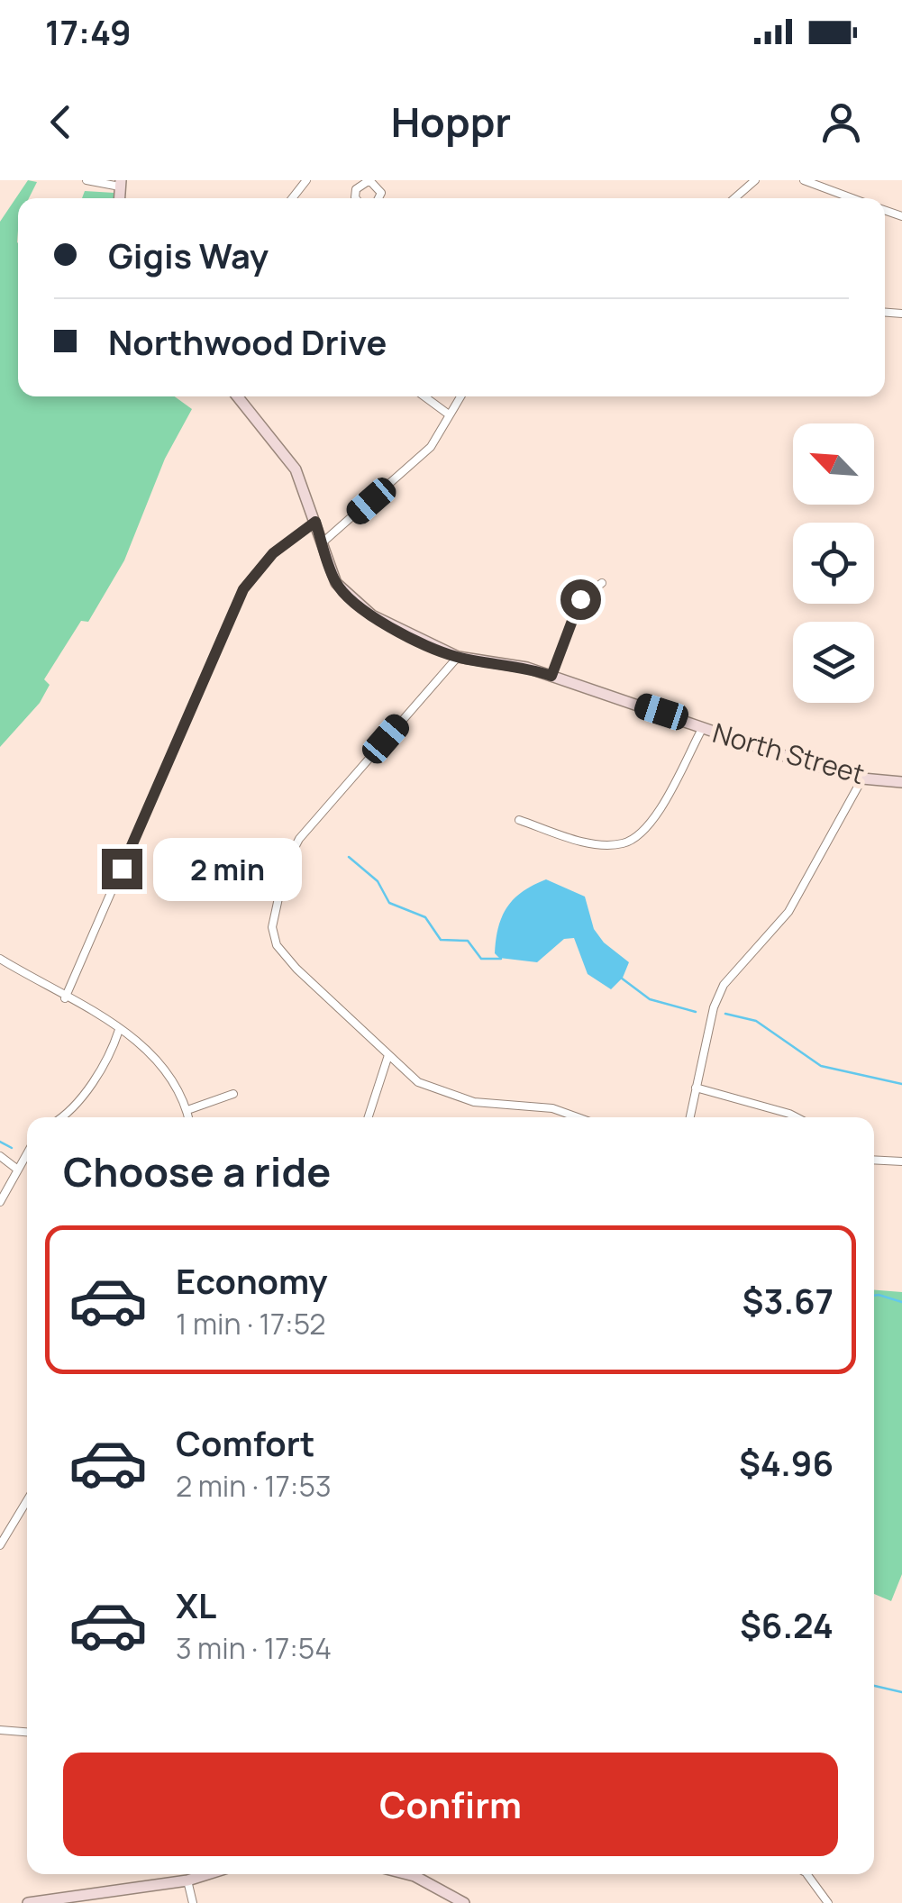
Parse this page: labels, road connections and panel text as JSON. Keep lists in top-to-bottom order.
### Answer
{
  "streets": {
    "street": ["North Street"]
  },
  "north": "top left",
  "page": {
    "status": "17:49",
    "header": "Hoppr",
    "banner": ["Gigis Way", "Northwood Drive"],
    "bubble": "2 min",
    "heading": "Choose a ride",
    "list": [
      {
        "name": "Economy",
        "note": "1 min · 17:52",
        "value": "$3.67"
      },
      {
        "name": "Comfort",
        "note": "2 min · 17:53",
        "value": "$4.96"
      },
      {
        "name": "XL",
        "note": "3 min · 17:54",
        "value": "$6.24"
      }
    ],
    "buttons": "Confirm"
  }
}
